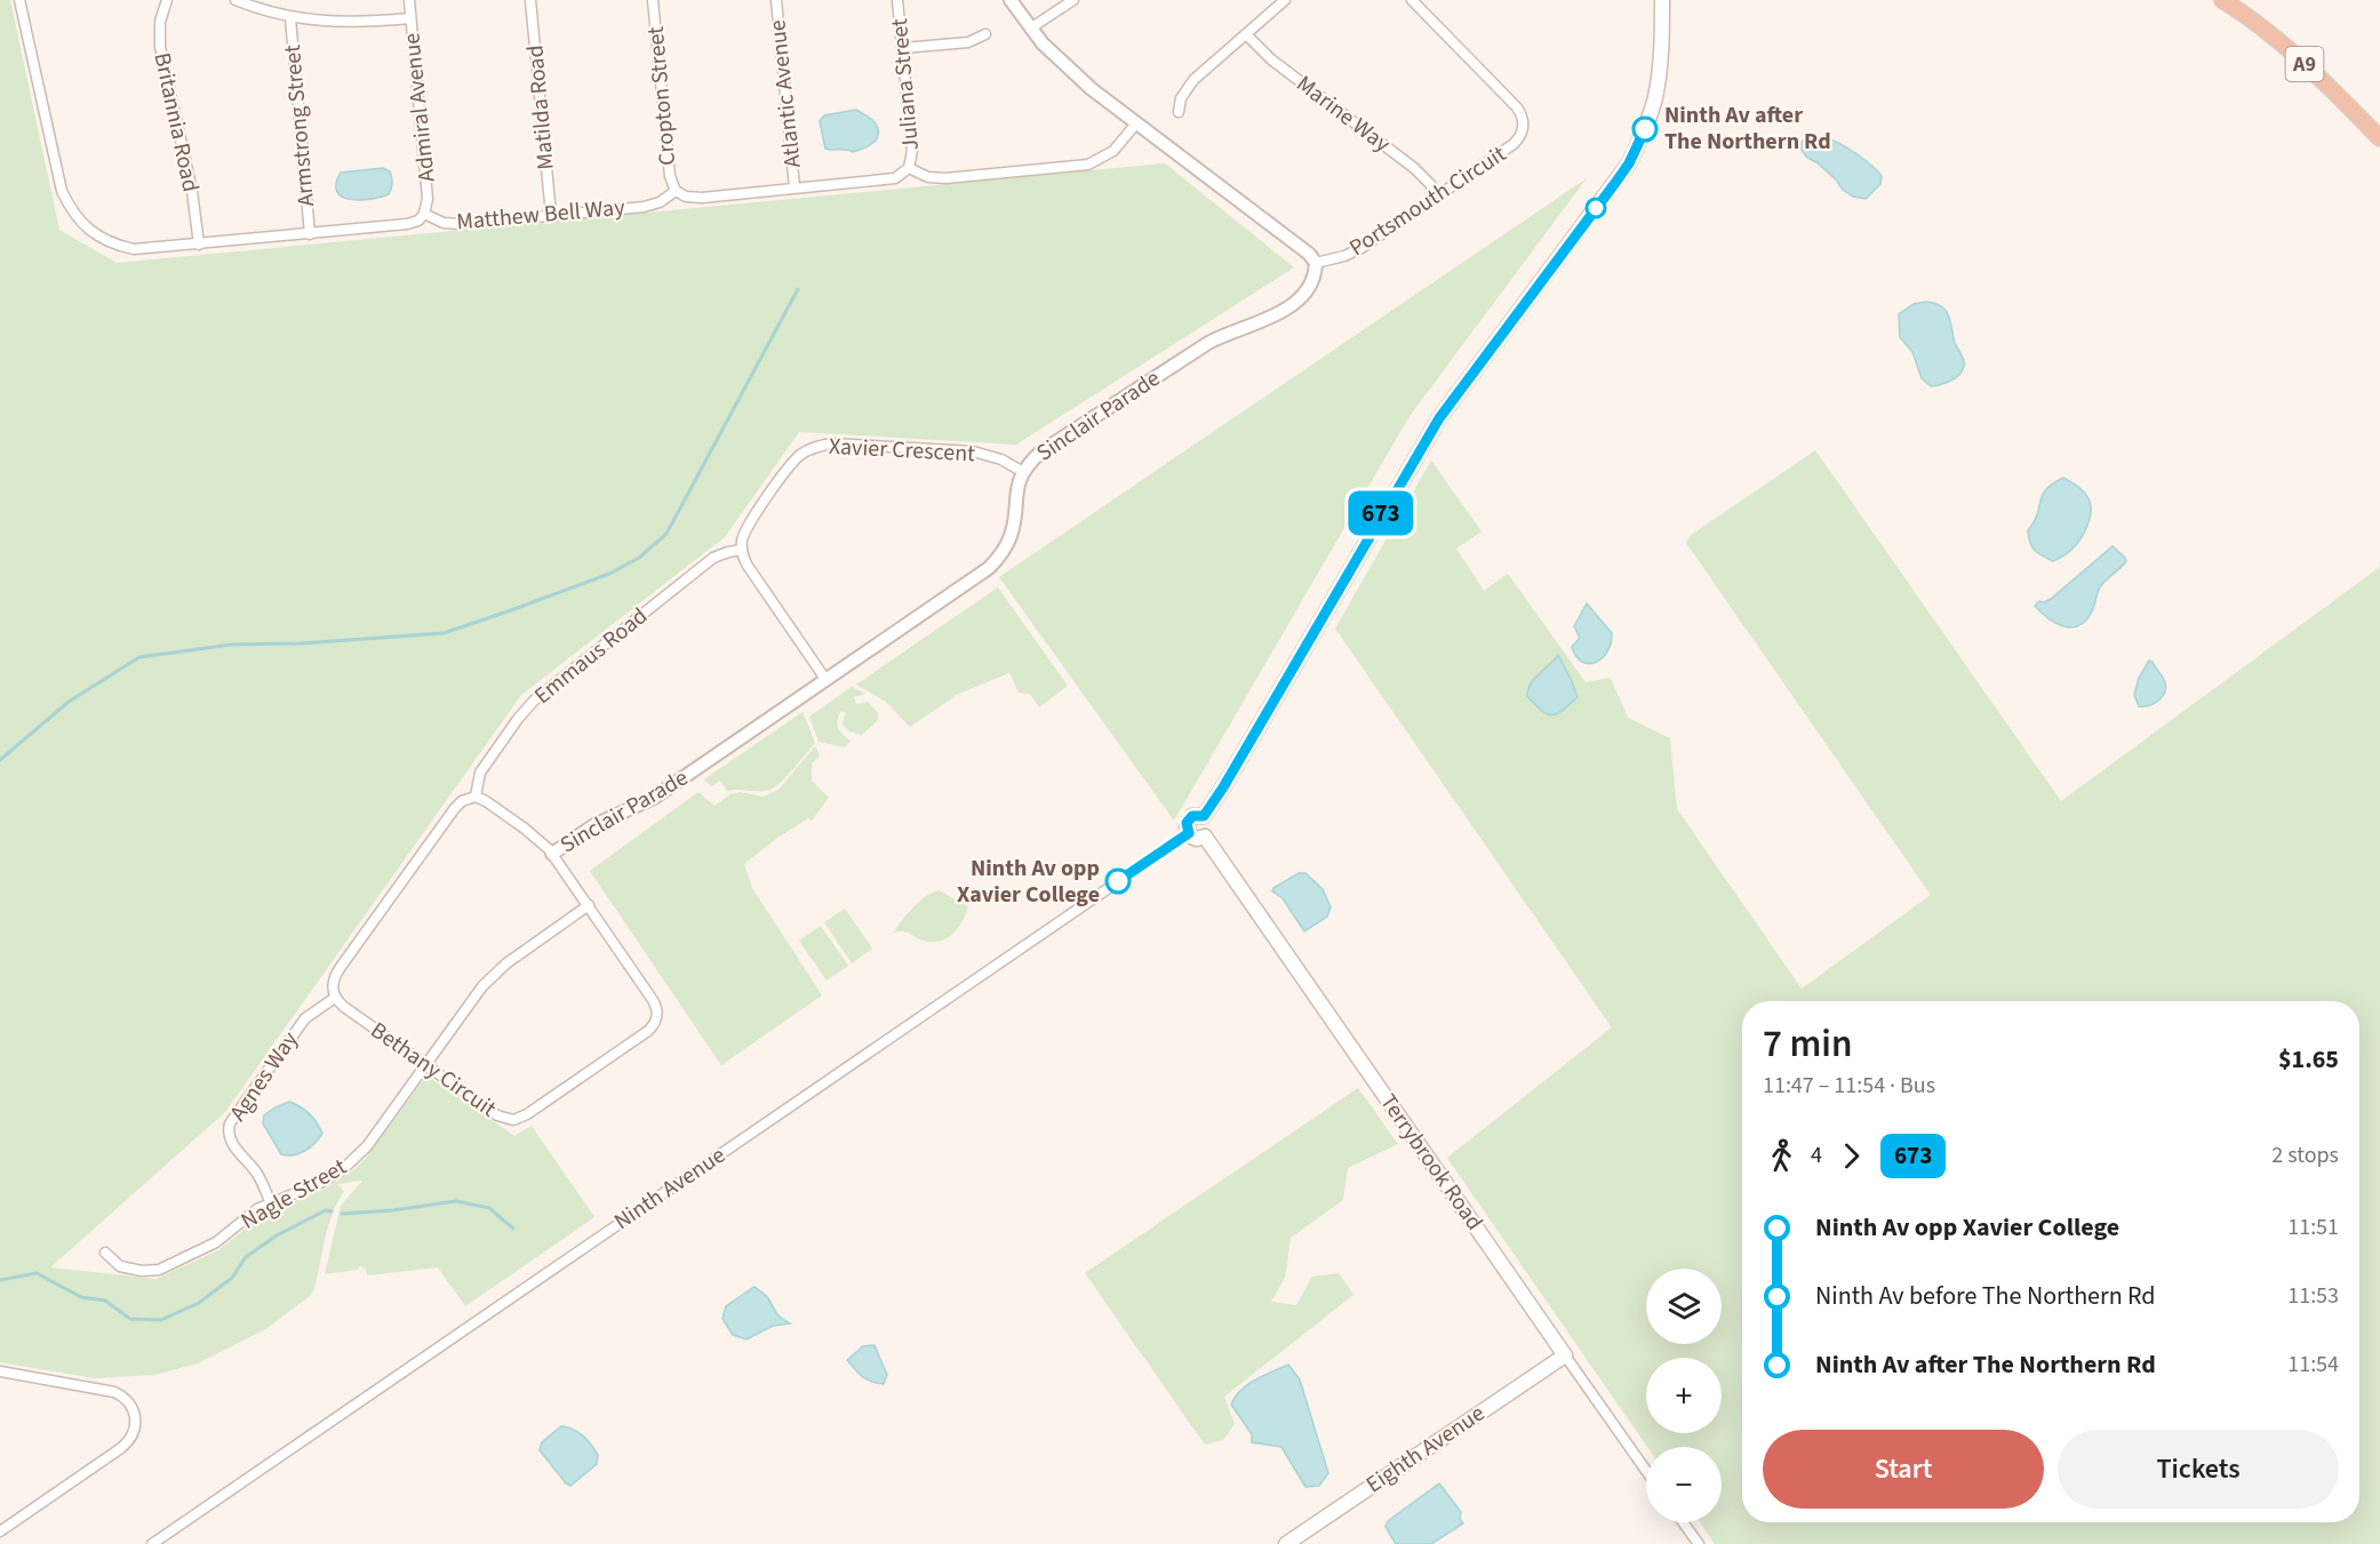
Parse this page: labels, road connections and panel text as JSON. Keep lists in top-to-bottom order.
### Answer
{
  "streets": {
    "highway": ["A9"],
    "main road": ["Terrybrook Road", "Eighth Avenue"],
    "street": [
      "Juliana Street",
      "Atlantic Avenue",
      "Cropton Street",
      "Admiral Avenue",
      "Matilda Road",
      "Marine Way",
      "Britannia Road",
      "Armstrong Street",
      "Portsmouth Circuit",
      "Matthew Bell Way",
      "Sinclair Parade",
      "Xavier Crescent",
      "Emmaus Road",
      "Bethany Circuit",
      "Agnes Way",
      "Ninth Avenue",
      "Nagle Street"
    ]
  },
  "crossings": [
    ["Cropton Street", "Matthew Bell Way"],
    ["Admiral Avenue", "Matthew Bell Way"],
    ["Matilda Road", "Matthew Bell Way"],
    ["Marine Way", "Portsmouth Circuit"],
    ["Britannia Road", "Matthew Bell Way"],
    ["Armstrong Street", "Matthew Bell Way"],
    ["Portsmouth Circuit", "Sinclair Parade"],
    ["Sinclair Parade", "Xavier Crescent"],
    ["Sinclair Parade", "Bethany Circuit"],
    ["Xavier Crescent", "Emmaus Road"],
    ["Emmaus Road", "Bethany Circuit"],
    ["Bethany Circuit", "Agnes Way"],
    ["Bethany Circuit", "Nagle Street"],
    ["Agnes Way", "Nagle Street"],
    ["Terrybrook Road", "Ninth Avenue"],
    ["Terrybrook Road", "Eighth Avenue"]
  ],
  "places": ["Ninth Av after The Northern Rd", "Ninth Av opp Xavier College"],
  "lines": ["bus line 673"],
  "page": {
    "on_map": "673",
    "heading": ["7 min", "11:47 – 11:54 · Bus", "$1.65"],
    "legs": ["4", "673", "2 stops"],
    "list": [
      {
        "name": "Ninth Av opp Xavier College",
        "value": "11:51"
      },
      {
        "name": "Ninth Av before The Northern Rd",
        "value": "11:53"
      },
      {
        "name": "Ninth Av after The Northern Rd",
        "value": "11:54"
      }
    ],
    "map_buttons": ["+", "−"],
    "buttons": ["Start", "Tickets"]
  }
}
